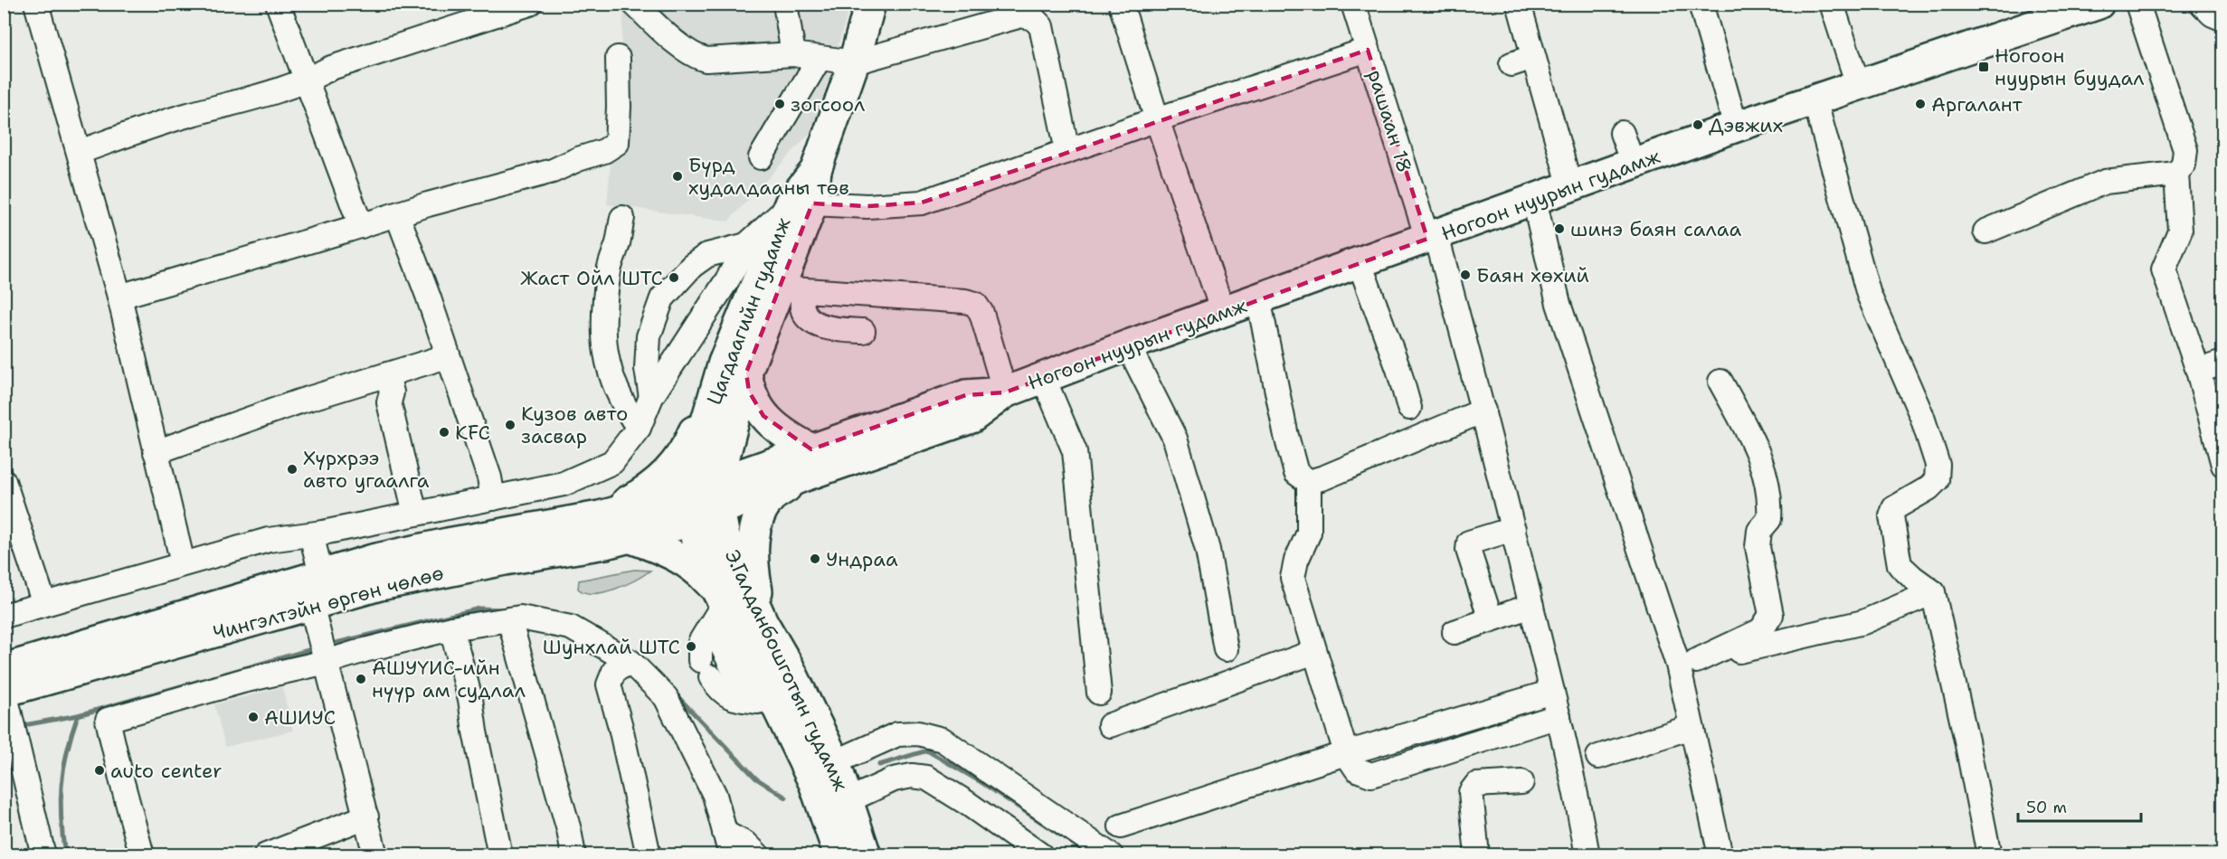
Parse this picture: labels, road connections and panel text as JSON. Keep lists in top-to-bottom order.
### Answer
{
  "streets": {
    "main road": [
      "Ногоон нуурын гудамж",
      "Цагдаагийн гудамж",
      "Чингэлтэйн өргөн чөлөө",
      "Э.Галданбошготын гудамж"
    ],
    "street": ["рашаан 18"]
  },
  "crossings": [
    ["рашаан 18", "Ногоон нуурын гудамж"],
    ["Ногоон нуурын гудамж", "Цагдаагийн гудамж"],
    ["Ногоон нуурын гудамж", "Чингэлтэйн өргөн чөлөө"],
    ["Ногоон нуурын гудамж", "Э.Галданбошготын гудамж"],
    ["Цагдаагийн гудамж", "Чингэлтэйн өргөн чөлөө"],
    ["Цагдаагийн гудамж", "Э.Галданбошготын гудамж"],
    ["Чингэлтэйн өргөн чөлөө", "Э.Галданбошготын гудамж"]
  ],
  "places": {
    "transit": ["Ногоон нуурын буудал"],
    "other": [
      "зогсоол",
      "Аргалант",
      "Дэвжих",
      "Бүрд худалдааны төв",
      "шинэ баян салаа",
      "Баян хөхий",
      "Жаст Ойл ШТС",
      "Кузов авто засвар",
      "KFC",
      "Хүрхрээ авто угаалга",
      "Ундраа",
      "Шунхлай ШТС",
      "АШУҮИС-ийн нүүр ам судлал",
      "АШИУС",
      "auto center"
    ]
  },
  "scale_bar": "50 m"
}
